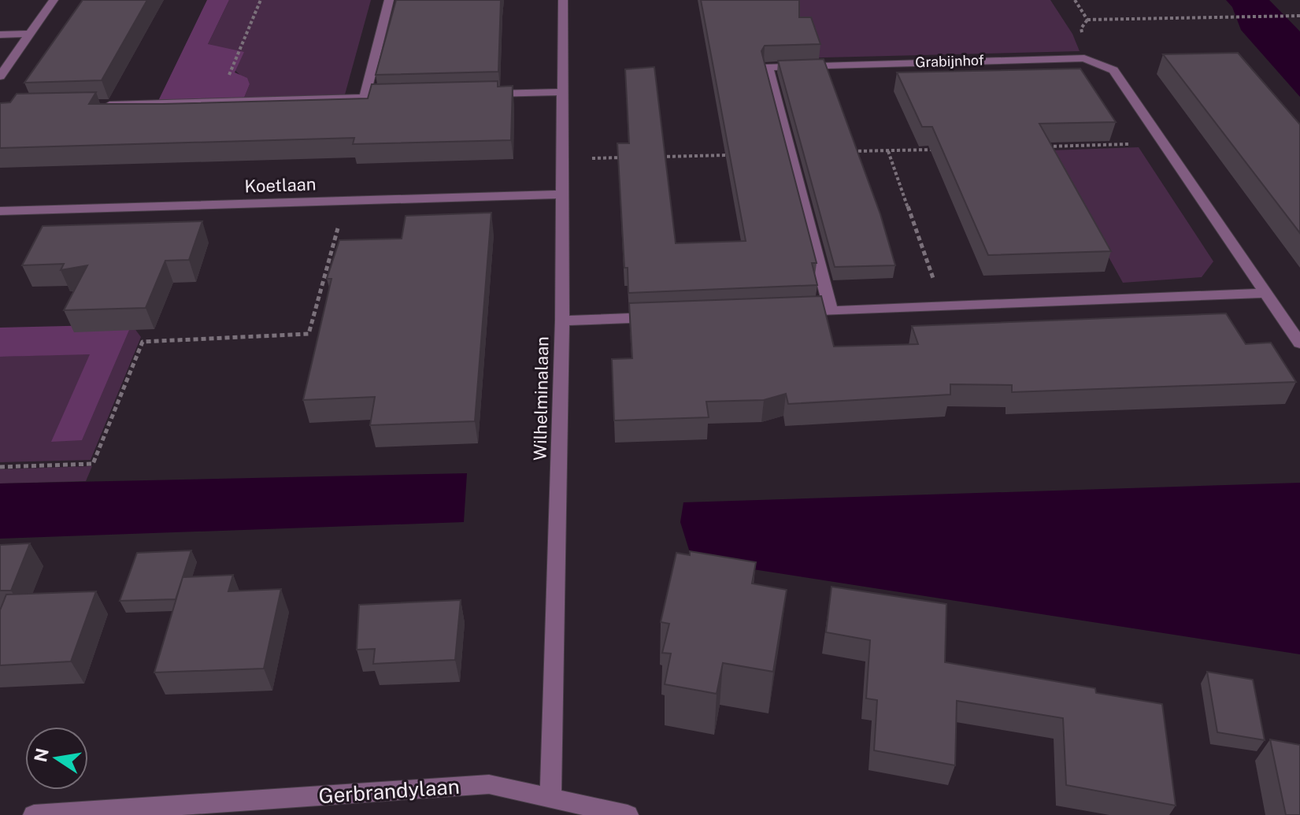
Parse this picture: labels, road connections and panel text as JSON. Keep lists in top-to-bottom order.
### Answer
{
  "streets": {
    "street": [
      "Grabijnhof",
      "Koetlaan",
      "Wilhelminalaan",
      "Gerbrandylaan"
    ]
  },
  "crossings": [
    ["Koetlaan", "Wilhelminalaan"],
    ["Wilhelminalaan", "Gerbrandylaan"]
  ],
  "north": "left"
}
